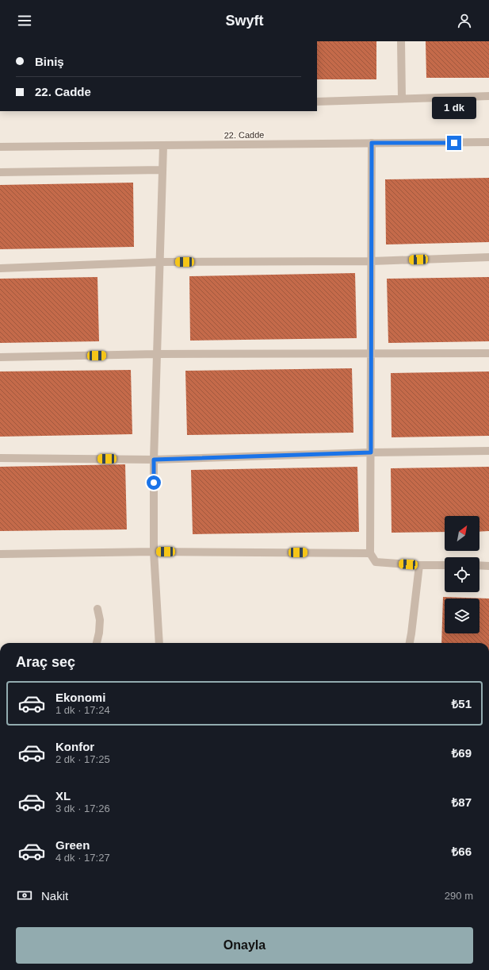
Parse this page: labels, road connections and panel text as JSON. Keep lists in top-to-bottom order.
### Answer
{
  "streets": {
    "street": ["22. Cadde"]
  },
  "north": "top right",
  "page": {
    "header": "Swyft",
    "banner": ["Biniş", "22. Cadde"],
    "bubble": "1 dk",
    "heading": "Araç seç",
    "list": [
      {
        "name": "Ekonomi",
        "note": "1 dk · 17:24",
        "value": "₺51"
      },
      {
        "name": "Konfor",
        "note": "2 dk · 17:25",
        "value": "₺69"
      },
      {
        "name": "XL",
        "note": "3 dk · 17:26",
        "value": "₺87"
      },
      {
        "name": "Green",
        "note": "4 dk · 17:27",
        "value": "₺66"
      }
    ],
    "pay": ["Nakit", "290 m"],
    "buttons": "Onayla"
  }
}
